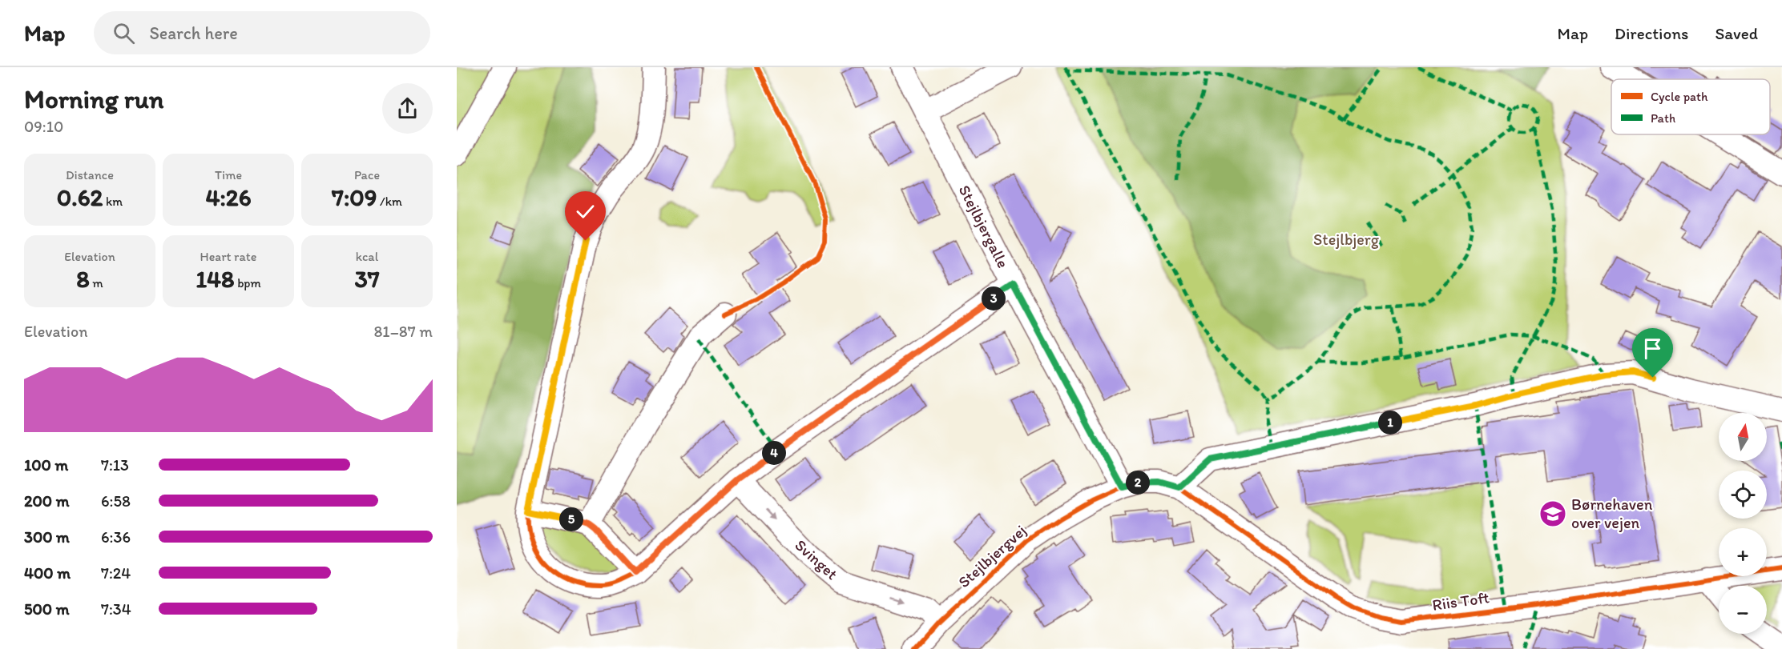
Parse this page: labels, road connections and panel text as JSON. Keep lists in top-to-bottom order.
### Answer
{
  "streets": {
    "street": [
      "Stejlbjergalle",
      "Stejlbjergvej",
      "Svinget",
      "Riis Toft"
    ]
  },
  "crossings": [
    ["Stejlbjergalle", "Stejlbjergvej"],
    ["Stejlbjergvej", "Svinget"],
    ["Stejlbjergvej", "Riis Toft"]
  ],
  "one_way": ["Svinget"],
  "parks": ["Stejlbjerg"],
  "places": {
    "school or university": ["Børnehaven over vejen"]
  },
  "legend": ["Cycle path", "Path"],
  "north": "top",
  "page": {
    "header": "Map",
    "search": "Search here",
    "nav": ["Map", "Directions", "Saved"],
    "heading": ["Morning run", "09:10"],
    "stats": [
      ["Distance", "0.62 km"],
      ["Time", "4:26"],
      ["Pace", "7:09 /km"],
      ["Elevation", "8 m"],
      ["Heart rate", "148 bpm"],
      ["kcal", "37"]
    ],
    "pins": [
      "3",
      "1",
      "4",
      "2",
      "5"
    ],
    "chart": ["Elevation", "81–87 m"],
    "map_buttons": ["+", "−"],
    "list": [
      {
        "name": "100 m",
        "note": "7:13"
      },
      {
        "name": "200 m",
        "note": "6:58"
      },
      {
        "name": "300 m",
        "note": "6:36"
      },
      {
        "name": "400 m",
        "note": "7:24"
      },
      {
        "name": "500 m",
        "note": "7:34"
      }
    ]
  }
}
